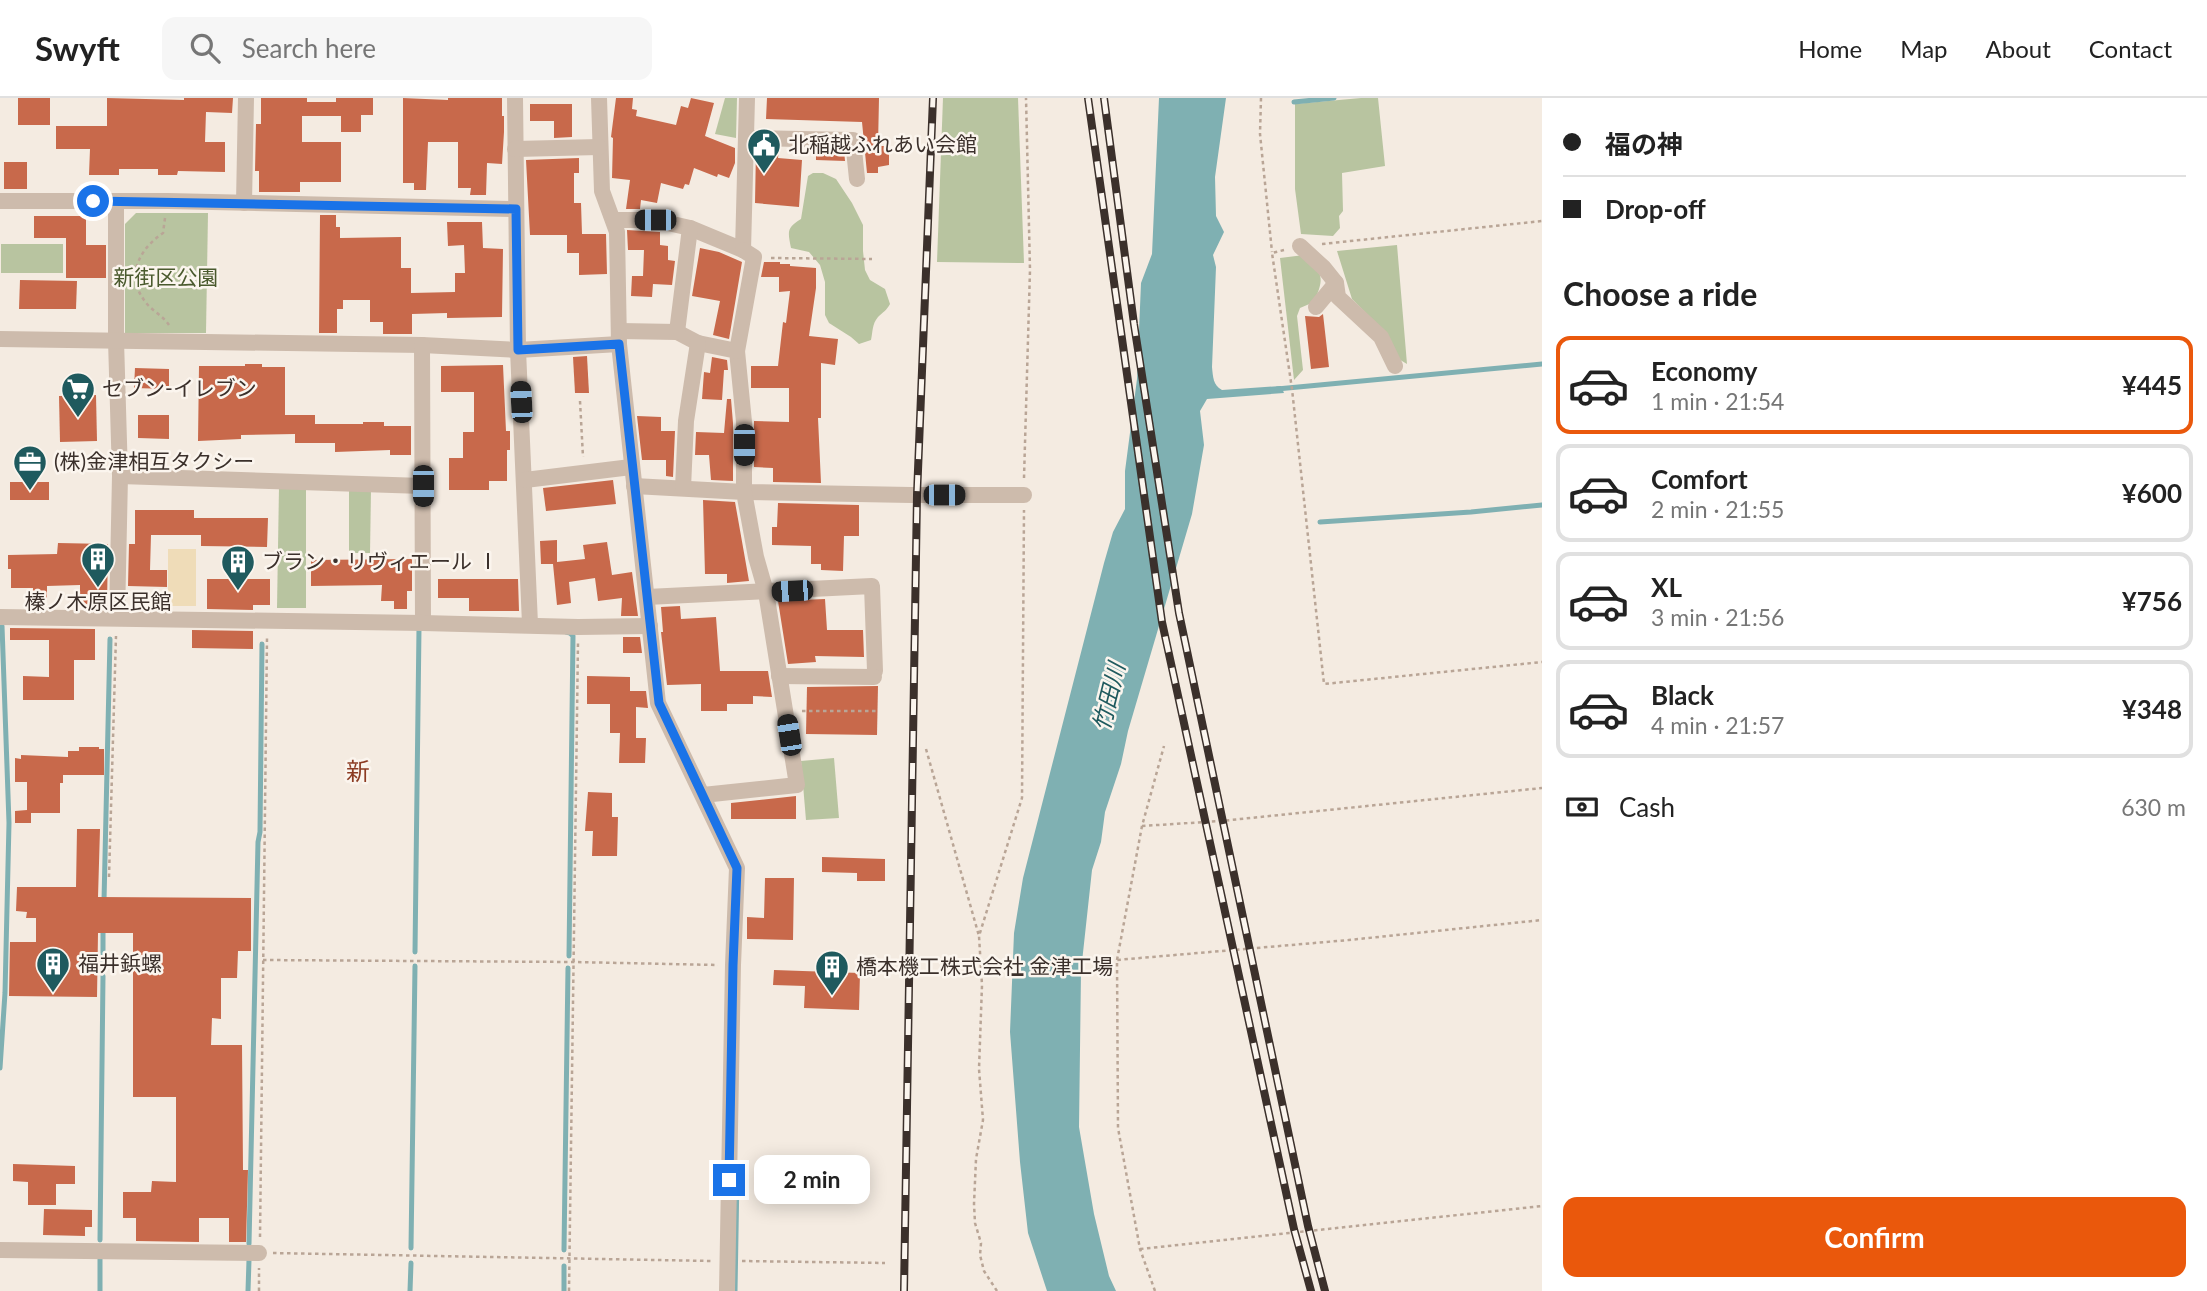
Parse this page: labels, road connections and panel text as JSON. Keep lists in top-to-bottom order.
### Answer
{
  "districts": ["新"],
  "water": ["竹田川"],
  "parks": ["新街区公園"],
  "places": {
    "public building": ["北稲越ふれあい会館"],
    "supermarket": ["セブン-イレブン"],
    "office": ["(株)金津相互タクシー"],
    "building": [
      "榛ノ木原区民館",
      "ブラン・リヴィエール Ⅰ",
      "福井鋲螺",
      "橋本機工株式会社 金津工場"
    ]
  },
  "page": {
    "header": "Swyft",
    "search": "Search here",
    "nav": [
      "Home",
      "Map",
      "About",
      "Contact"
    ],
    "banner": ["福の神", "Drop-off"],
    "heading": "Choose a ride",
    "list": [
      {
        "name": "Economy",
        "note": "1 min · 21:54",
        "value": "¥445"
      },
      {
        "name": "Comfort",
        "note": "2 min · 21:55",
        "value": "¥600"
      },
      {
        "name": "XL",
        "note": "3 min · 21:56",
        "value": "¥756"
      },
      {
        "name": "Black",
        "note": "4 min · 21:57",
        "value": "¥348"
      }
    ],
    "pay": ["Cash", "630 m"],
    "bubble": "2 min",
    "buttons": "Confirm"
  }
}
